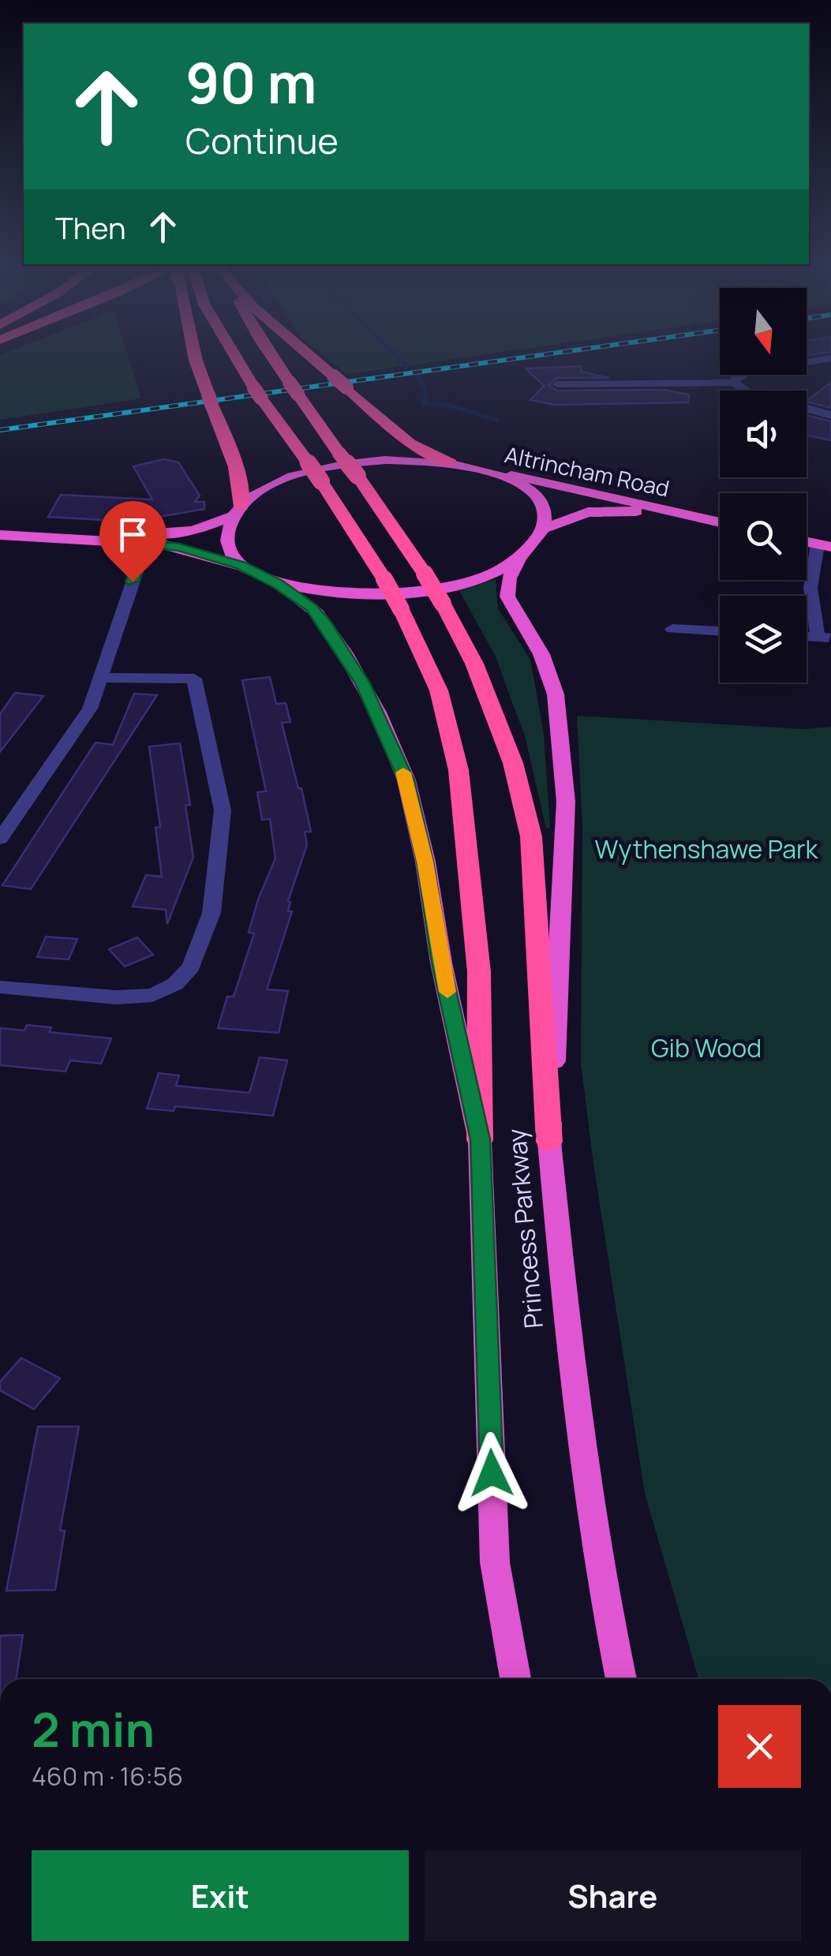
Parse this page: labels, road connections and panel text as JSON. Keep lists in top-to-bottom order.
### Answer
{
  "streets": {
    "highway": ["Altrincham Road", "Princess Parkway"]
  },
  "parks": ["Wythenshawe Park", "Gib Wood"],
  "north": "bottom",
  "page": {
    "turn": ["90 m", "Continue"],
    "then": "Then",
    "heading": ["2 min", "460 m · 16:56"],
    "buttons": ["Exit", "Share"]
  }
}
